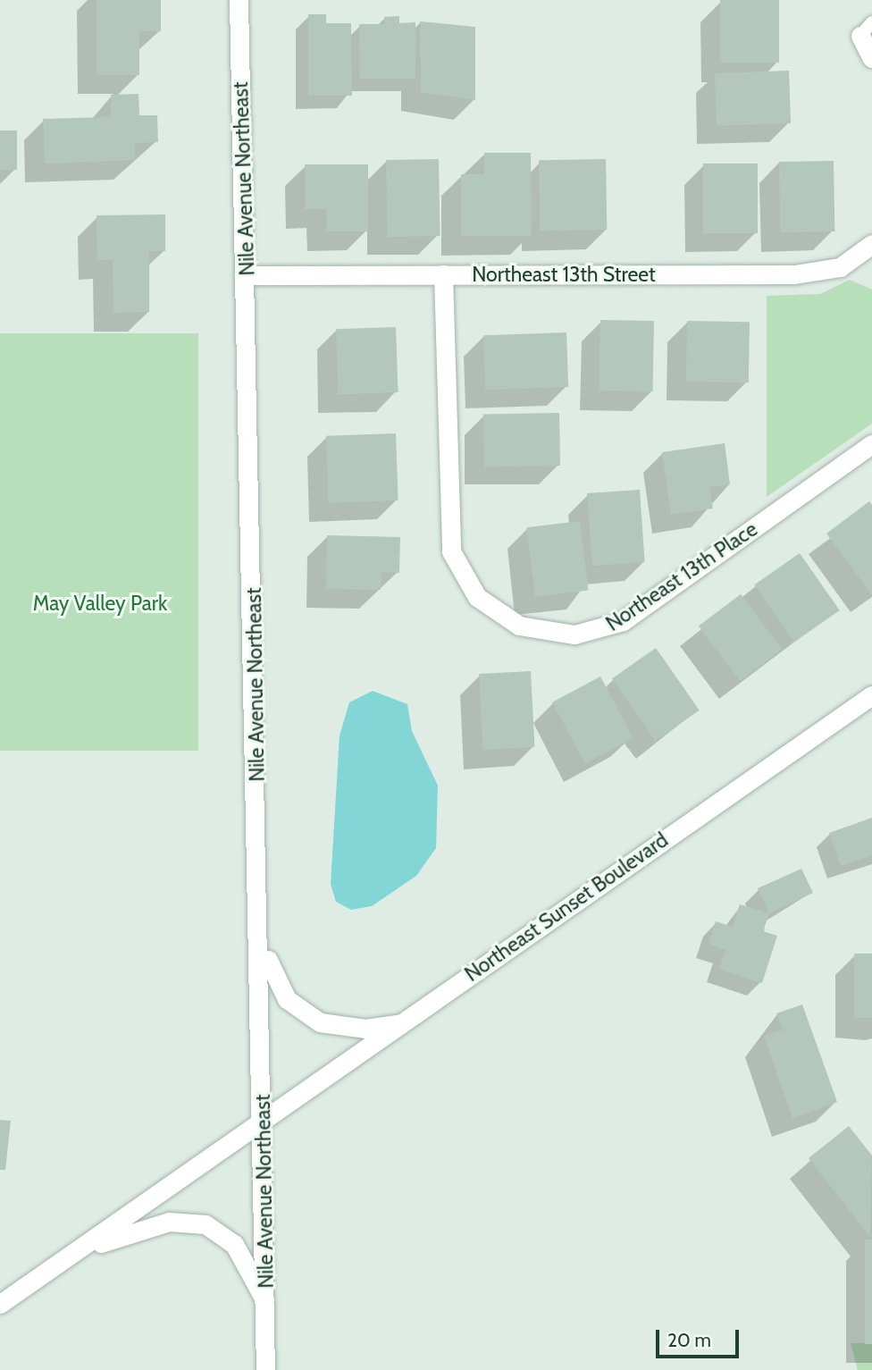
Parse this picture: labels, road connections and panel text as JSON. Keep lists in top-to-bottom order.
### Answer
{
  "streets": {
    "street": [
      "Nile Avenue Northeast",
      "Northeast 13th Street",
      "Northeast 13th Place",
      "Northeast Sunset Boulevard"
    ]
  },
  "crossings": [
    ["Nile Avenue Northeast", "Northeast 13th Street"],
    ["Nile Avenue Northeast", "Northeast Sunset Boulevard"],
    ["Northeast 13th Street", "Northeast 13th Place"]
  ],
  "parks": ["May Valley Park"],
  "scale_bar": "20 m"
}
